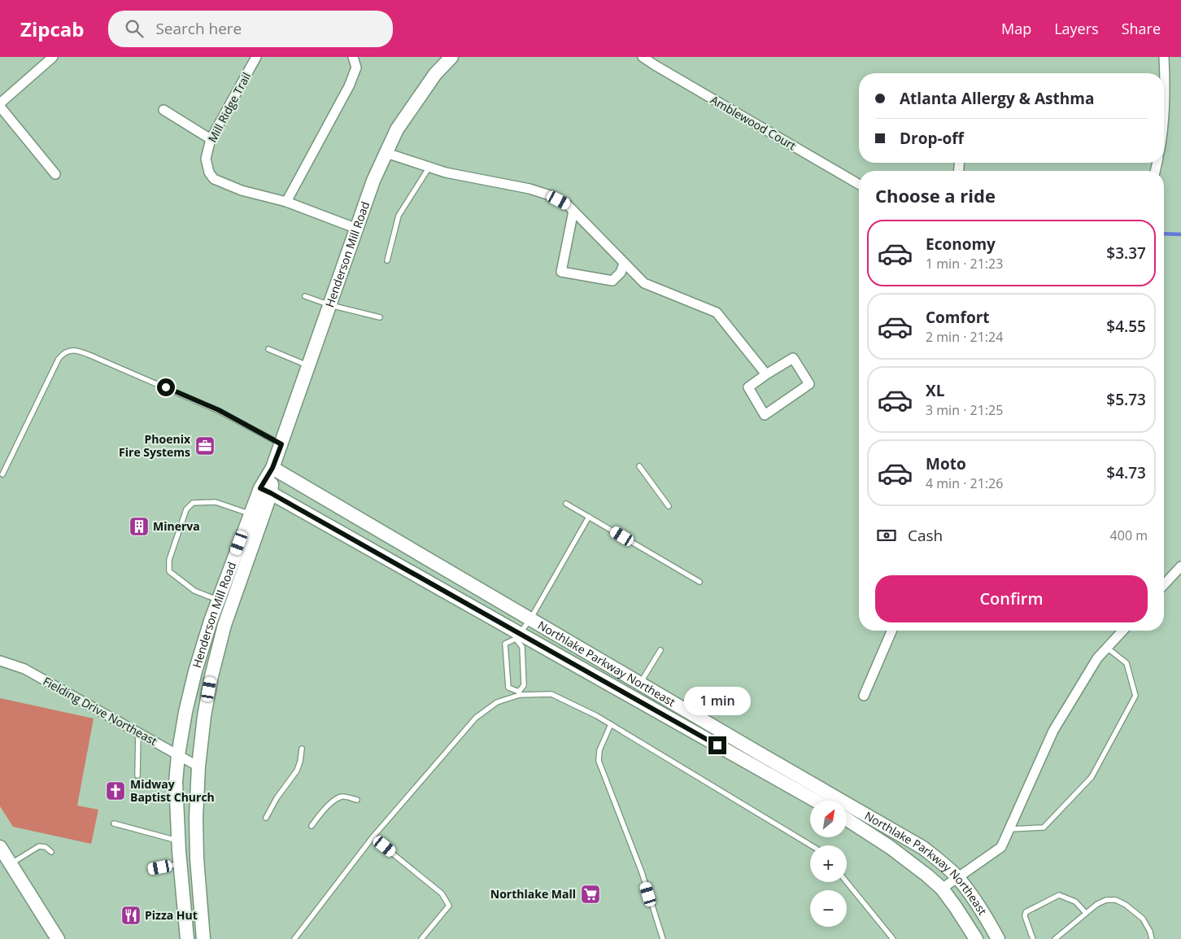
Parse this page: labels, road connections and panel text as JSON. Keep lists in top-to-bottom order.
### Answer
{
  "streets": {
    "street": [
      "Mill Ridge Trail",
      "Amblewood Court",
      "Henderson Mill Road",
      "Northlake Parkway Northeast",
      "Fielding Drive Northeast"
    ]
  },
  "crossings": [
    ["Mill Ridge Trail", "Henderson Mill Road"],
    ["Henderson Mill Road", "Northlake Parkway Northeast"],
    ["Henderson Mill Road", "Fielding Drive Northeast"]
  ],
  "places": {
    "office": ["Phoenix Fire Systems"],
    "building": ["Minerva"],
    "church": ["Midway Baptist Church"],
    "supermarket": ["Northlake Mall"],
    "restaurant": ["Pizza Hut"]
  },
  "north": "top right",
  "page": {
    "header": "Zipcab",
    "search": "Search here",
    "nav": ["Map", "Layers", "Share"],
    "banner": ["Atlanta Allergy & Asthma", "Drop-off"],
    "heading": "Choose a ride",
    "list": [
      {
        "name": "Economy",
        "note": "1 min · 21:23",
        "value": "$3.37"
      },
      {
        "name": "Comfort",
        "note": "2 min · 21:24",
        "value": "$4.55"
      },
      {
        "name": "XL",
        "note": "3 min · 21:25",
        "value": "$5.73"
      },
      {
        "name": "Moto",
        "note": "4 min · 21:26",
        "value": "$4.73"
      }
    ],
    "pay": ["Cash", "400 m"],
    "buttons": "Confirm",
    "bubble": "1 min",
    "map_buttons": ["+", "−"]
  }
}
